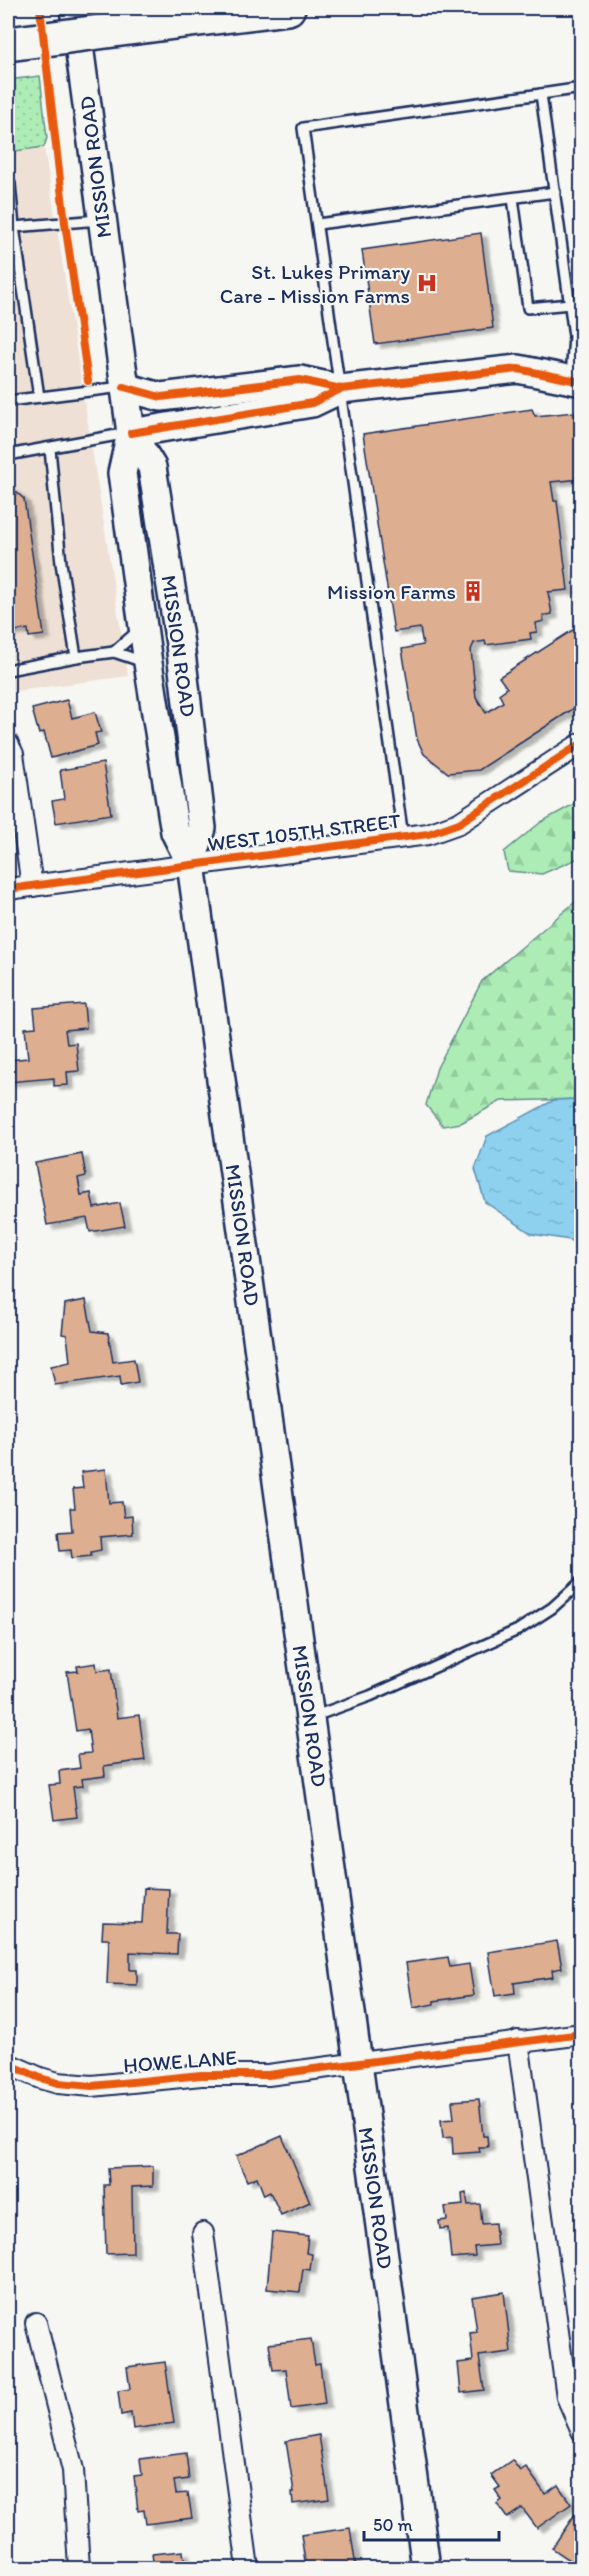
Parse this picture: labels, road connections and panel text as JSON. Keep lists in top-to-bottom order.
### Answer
{
  "streets": {
    "main road": ["MISSION ROAD"],
    "street": ["WEST 105TH STREET", "HOWE LANE"]
  },
  "crossings": [
    ["MISSION ROAD", "WEST 105TH STREET"],
    ["MISSION ROAD", "HOWE LANE"]
  ],
  "places": {
    "hospital": ["St. Lukes Primary Care - Mission Farms"],
    "building": ["Mission Farms"]
  },
  "scale_bar": "50 m"
}
